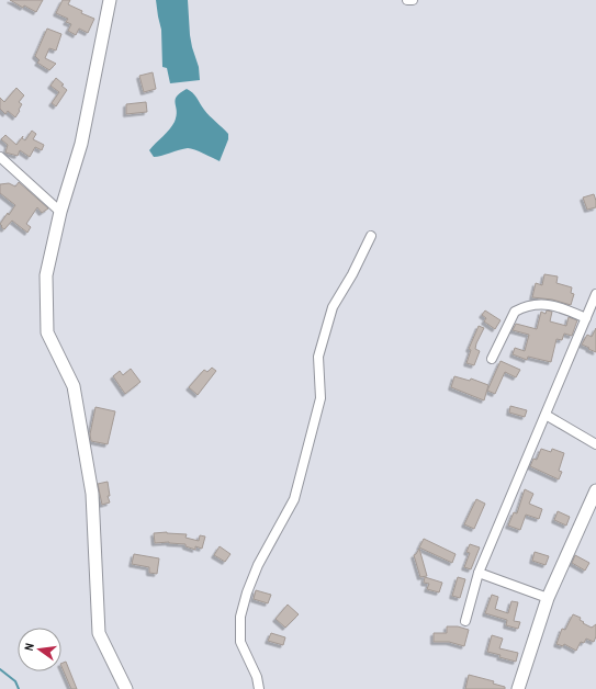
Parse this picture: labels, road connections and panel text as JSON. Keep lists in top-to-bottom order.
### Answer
{
  "north": "left"
}
